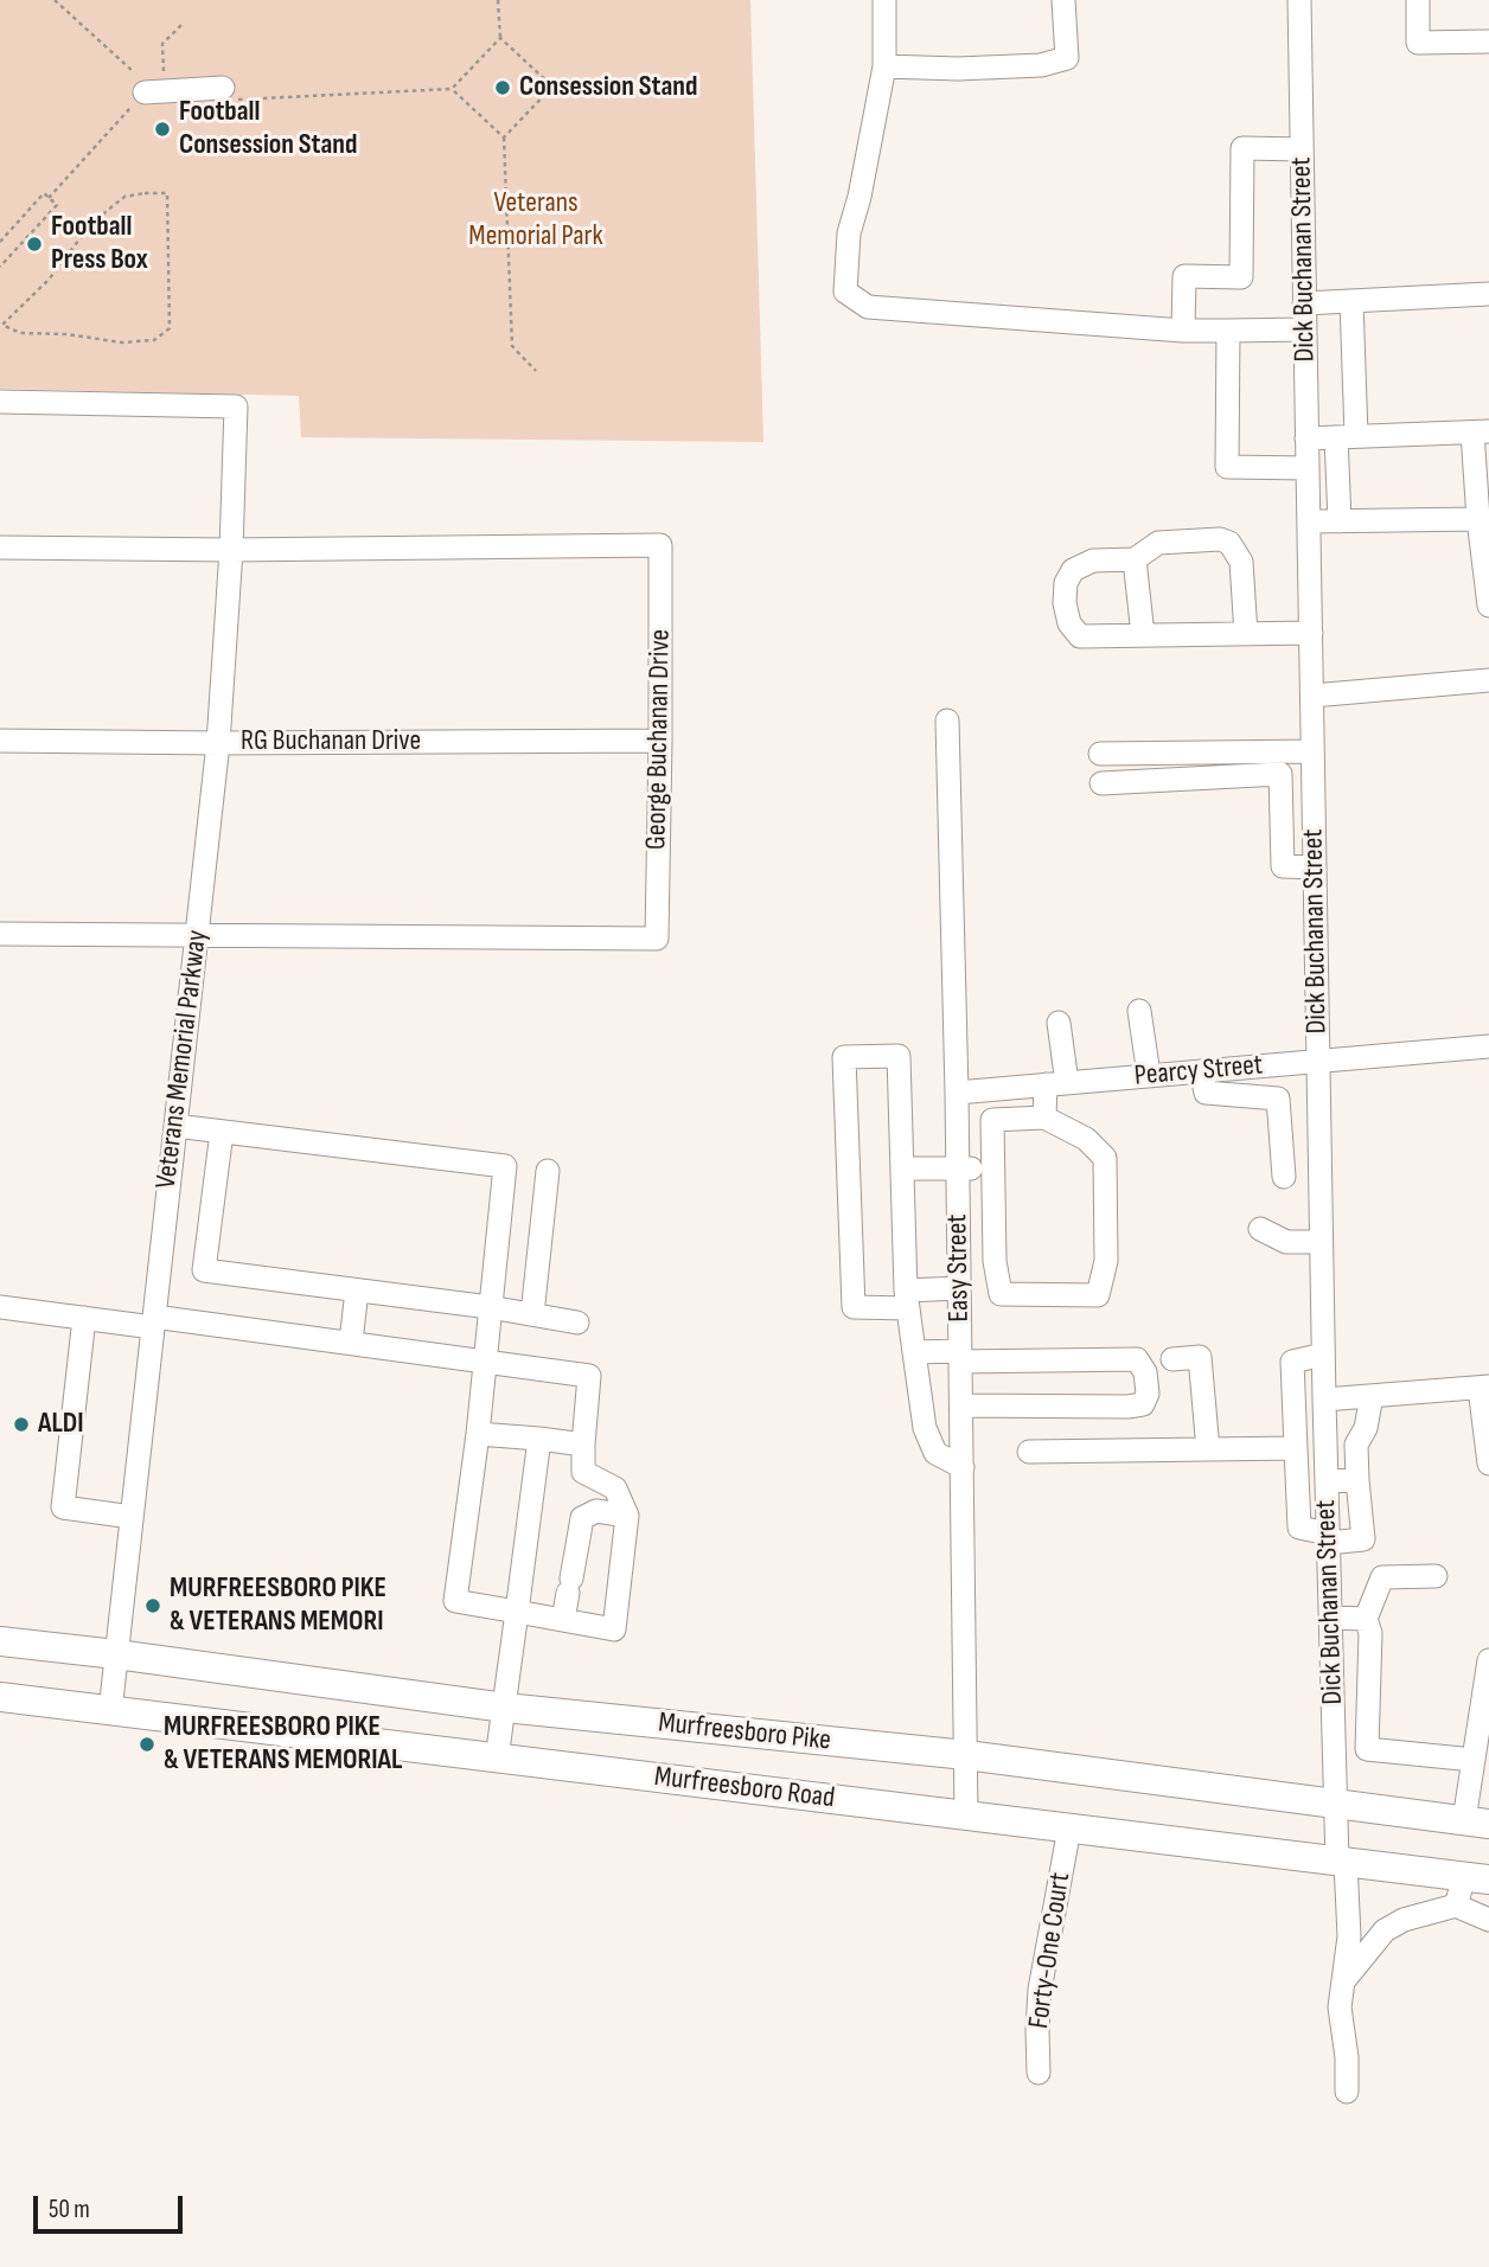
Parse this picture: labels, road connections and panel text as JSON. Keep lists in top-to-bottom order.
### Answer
{
  "streets": {
    "main road": ["Murfreesboro Pike", "Murfreesboro Road"],
    "street": [
      "Dick Buchanan Street",
      "George Buchanan Drive",
      "RG Buchanan Drive",
      "Veterans Memorial Parkway",
      "Pearcy Street",
      "Easy Street",
      "Forty-One Court"
    ]
  },
  "crossings": [
    ["Dick Buchanan Street", "Pearcy Street"],
    ["Dick Buchanan Street", "Murfreesboro Pike"],
    ["Dick Buchanan Street", "Murfreesboro Road"],
    ["George Buchanan Drive", "RG Buchanan Drive"],
    ["George Buchanan Drive", "Veterans Memorial Parkway"],
    ["RG Buchanan Drive", "Veterans Memorial Parkway"],
    ["Veterans Memorial Parkway", "Murfreesboro Pike"],
    ["Veterans Memorial Parkway", "Murfreesboro Road"],
    ["Pearcy Street", "Easy Street"],
    ["Easy Street", "Murfreesboro Pike"],
    ["Easy Street", "Murfreesboro Road"],
    ["Murfreesboro Road", "Forty-One Court"]
  ],
  "parks": ["Veterans Memorial Park"],
  "places": [
    "Consession Stand",
    "Football Consession Stand",
    "Football Press Box",
    "ALDI",
    "MURFREESBORO PIKE & VETERANS MEMORI",
    "MURFREESBORO PIKE & VETERANS MEMORIAL"
  ],
  "scale_bar": "50 m"
}
